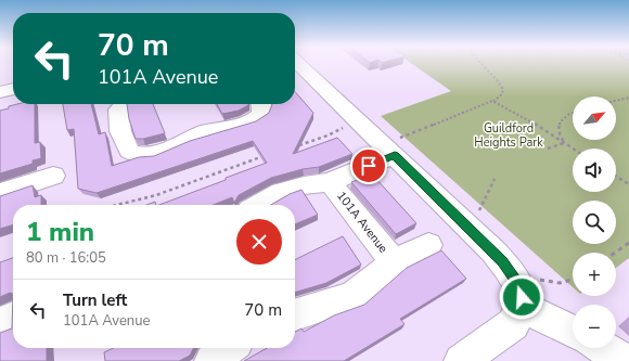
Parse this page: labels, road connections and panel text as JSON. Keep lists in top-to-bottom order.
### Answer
{
  "streets": {
    "street": ["101A Avenue"]
  },
  "parks": ["Guildford Heights Park"],
  "north": "top right",
  "page": {
    "turn": ["70 m", "101A Avenue"],
    "map_buttons": ["+", "−"],
    "heading": ["1 min", "80 m · 16:05"],
    "list": [
      {
        "name": "Turn left",
        "note": "101A Avenue",
        "value": "70 m"
      }
    ]
  }
}
